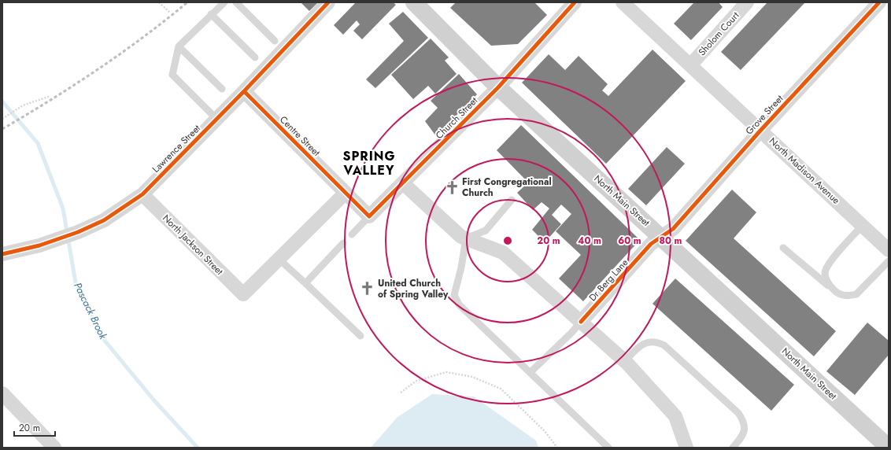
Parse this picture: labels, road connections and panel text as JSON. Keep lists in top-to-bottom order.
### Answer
{
  "streets": {
    "main road": ["North Main Street"],
    "street": [
      "Sholom Court",
      "Grove Street",
      "Church Street",
      "Centre Street",
      "Lawrence Street",
      "North Madison Avenue",
      "North Jackson Street",
      "Dr Berg Lane"
    ]
  },
  "crossings": [
    ["Sholom Court", "North Madison Avenue"],
    ["Grove Street", "North Madison Avenue"],
    ["Grove Street", "North Main Street"],
    ["Grove Street", "Dr Berg Lane"],
    ["Church Street", "North Main Street"],
    ["Centre Street", "Lawrence Street"],
    ["Lawrence Street", "North Jackson Street"],
    ["North Main Street", "Dr Berg Lane"]
  ],
  "districts": ["SPRING VALLEY"],
  "water": ["Pascack Brook"],
  "places": {
    "church": ["First Congregational Church", "United Church of Spring Valley"]
  },
  "scale_bar": "20 m",
  "rings": [
    "20 m",
    "40 m",
    "60 m",
    "80 m"
  ]
}
